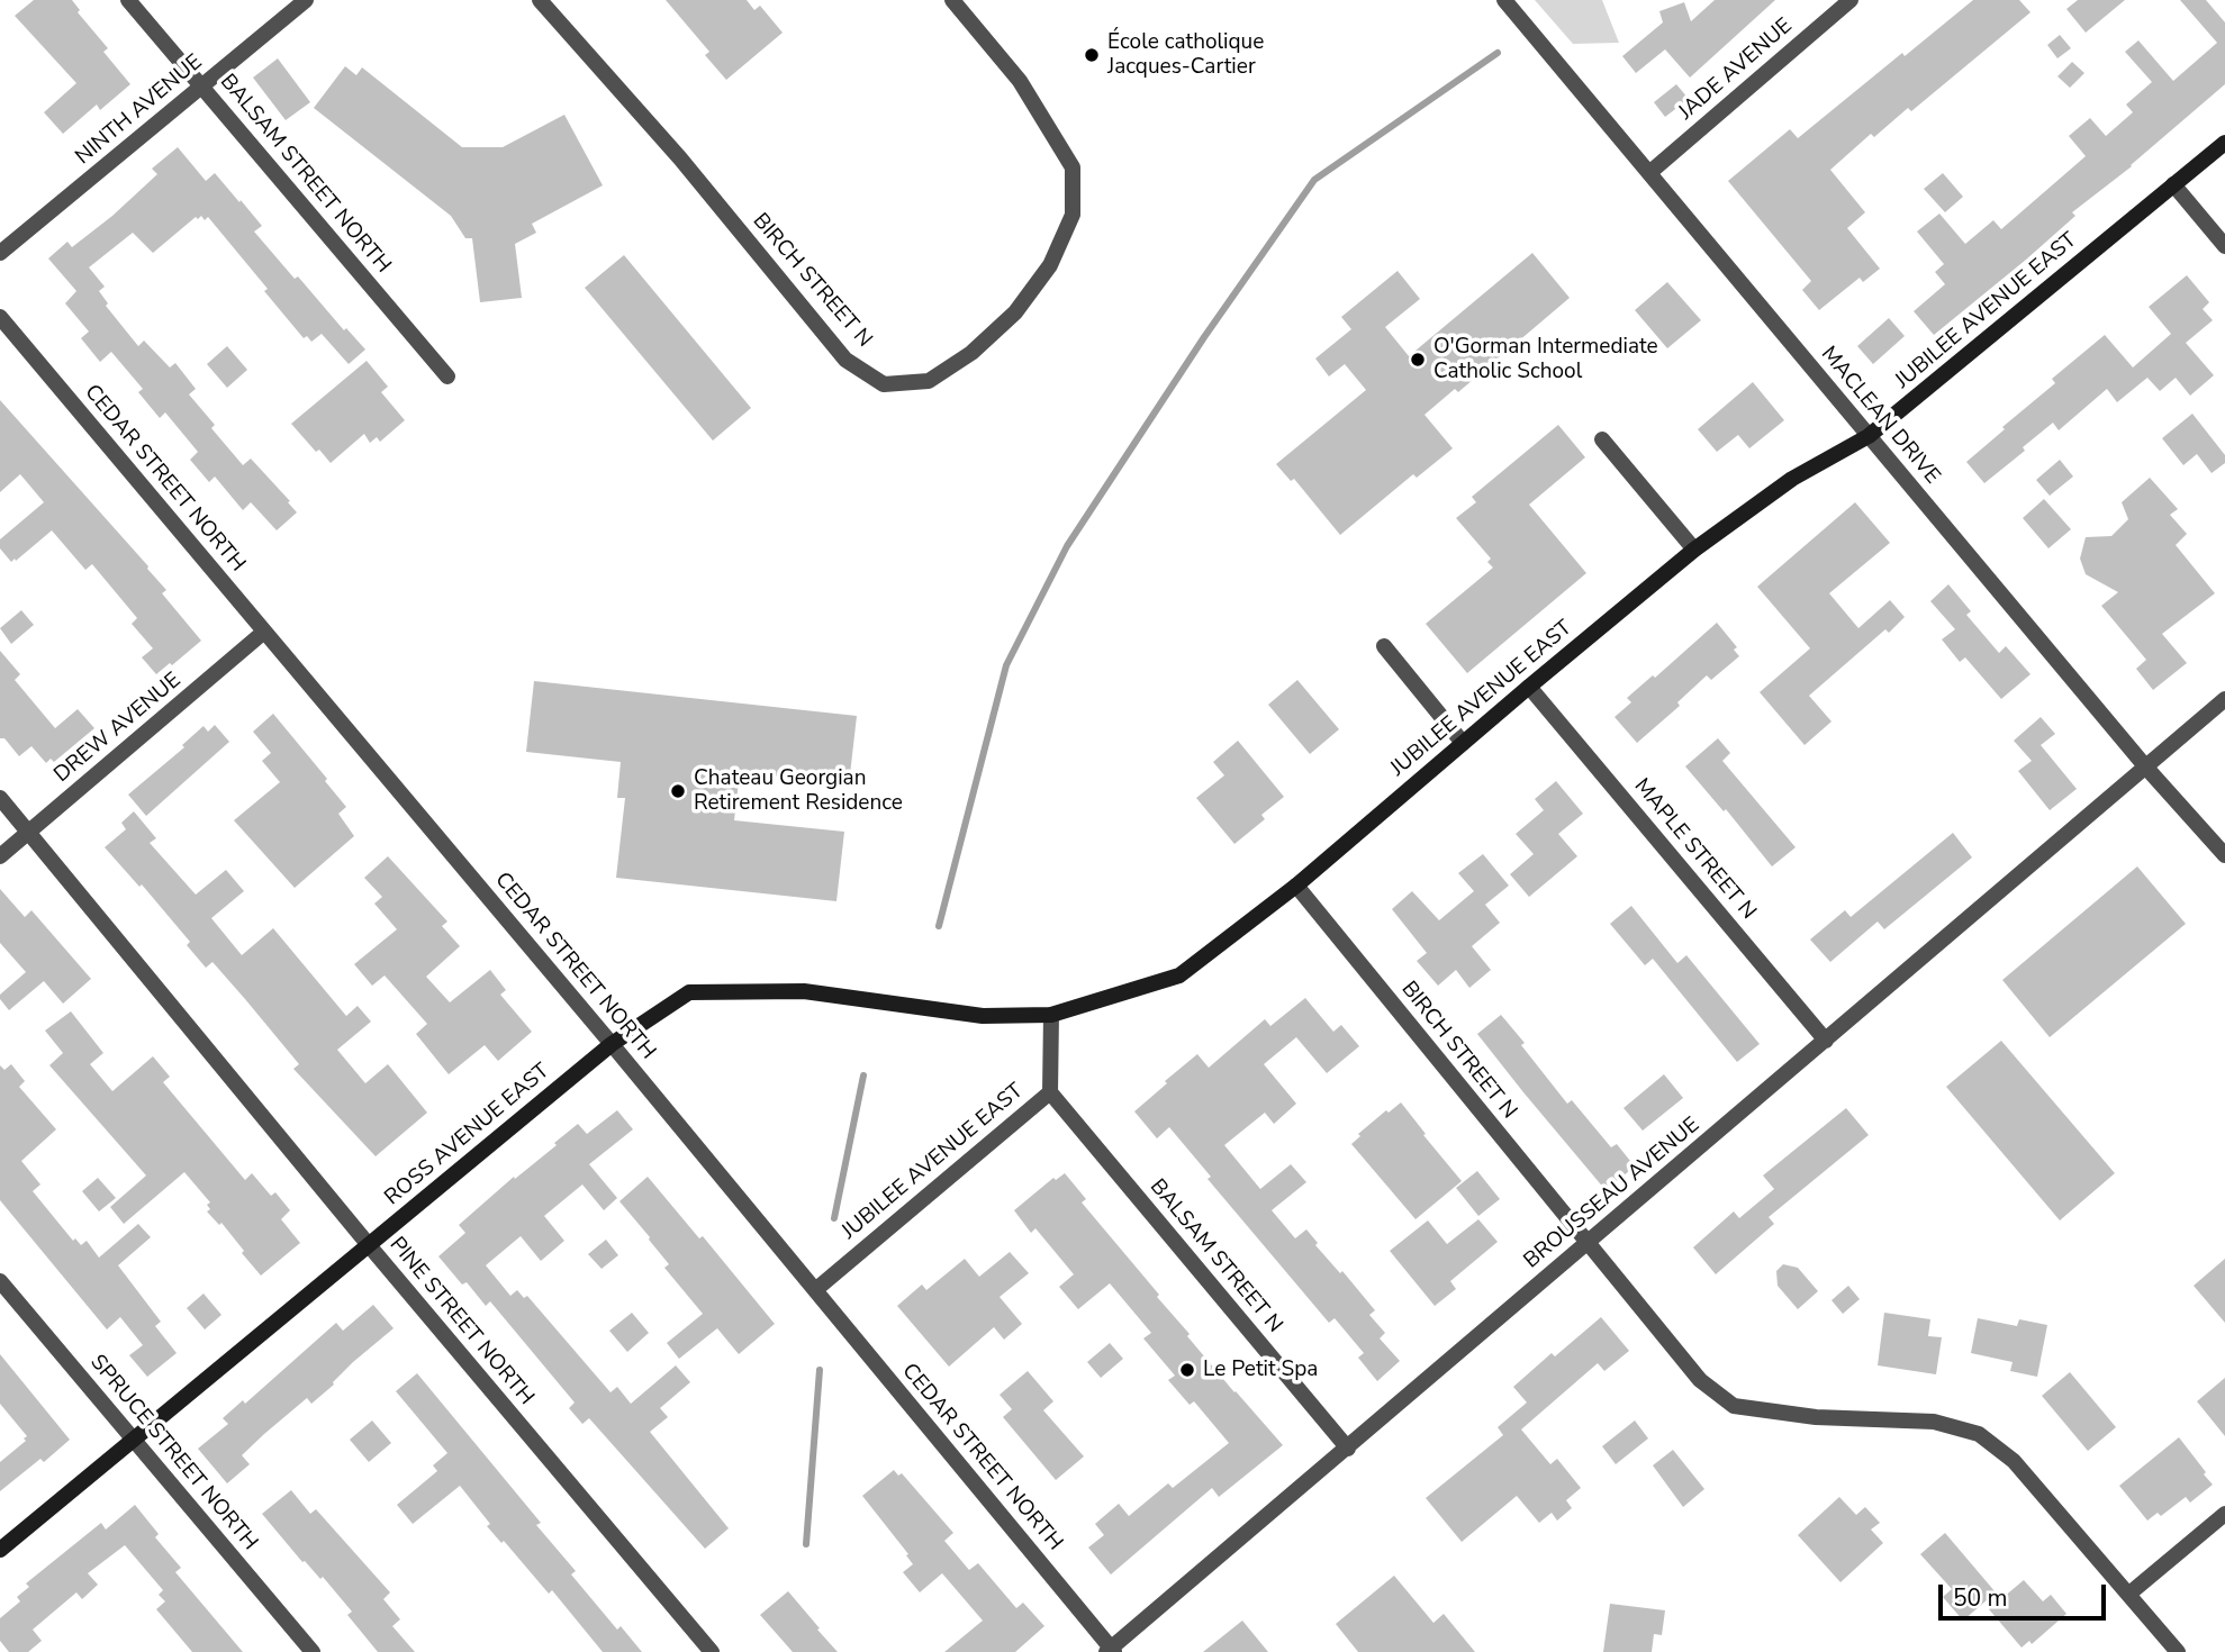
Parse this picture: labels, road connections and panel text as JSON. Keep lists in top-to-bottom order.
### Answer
{
  "streets": {
    "main road": ["JUBILEE AVENUE EAST", "ROSS AVENUE EAST"],
    "street": [
      "JADE AVENUE",
      "NINTH AVENUE",
      "BALSAM STREET NORTH",
      "BIRCH STREET N",
      "MACLEAN DRIVE",
      "CEDAR STREET NORTH",
      "DREW AVENUE",
      "MAPLE STREET N",
      "BROUSSEAU AVENUE",
      "BALSAM STREET N",
      "PINE STREET NORTH",
      "SPRUCE STREET NORTH"
    ]
  },
  "crossings": [
    ["JADE AVENUE", "MACLEAN DRIVE"],
    ["NINTH AVENUE", "BALSAM STREET NORTH"],
    ["BIRCH STREET N", "JUBILEE AVENUE EAST"],
    ["BIRCH STREET N", "BROUSSEAU AVENUE"],
    ["JUBILEE AVENUE EAST", "MACLEAN DRIVE"],
    ["JUBILEE AVENUE EAST", "CEDAR STREET NORTH"],
    ["JUBILEE AVENUE EAST", "MAPLE STREET N"],
    ["JUBILEE AVENUE EAST", "ROSS AVENUE EAST"],
    ["JUBILEE AVENUE EAST", "BALSAM STREET N"],
    ["MACLEAN DRIVE", "BROUSSEAU AVENUE"],
    ["CEDAR STREET NORTH", "DREW AVENUE"],
    ["CEDAR STREET NORTH", "ROSS AVENUE EAST"],
    ["CEDAR STREET NORTH", "BROUSSEAU AVENUE"],
    ["DREW AVENUE", "PINE STREET NORTH"],
    ["MAPLE STREET N", "BROUSSEAU AVENUE"],
    ["ROSS AVENUE EAST", "PINE STREET NORTH"],
    ["ROSS AVENUE EAST", "SPRUCE STREET NORTH"],
    ["BROUSSEAU AVENUE", "BALSAM STREET N"]
  ],
  "places": [
    "École catholique Jacques-Cartier",
    "O'Gorman Intermediate Catholic School",
    "Chateau Georgian Retirement Residence",
    "Le Petit Spa"
  ],
  "scale_bar": "50 m"
}
